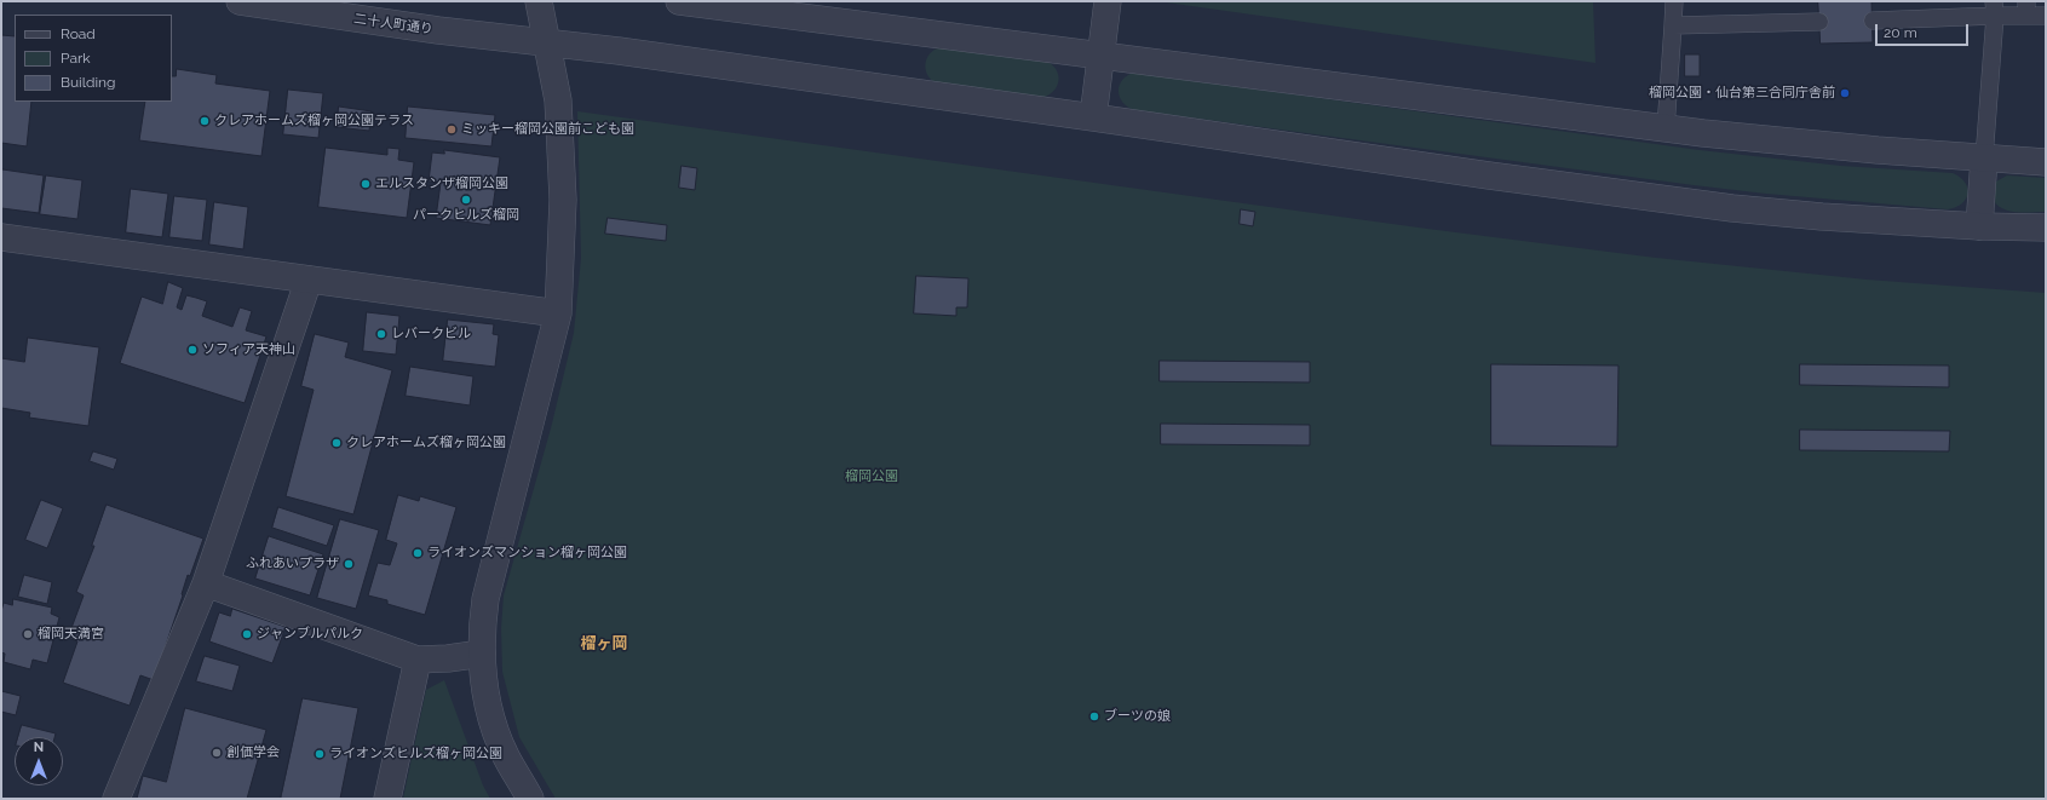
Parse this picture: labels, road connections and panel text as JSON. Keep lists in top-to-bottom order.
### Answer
{
  "streets": {
    "street": ["二十人町通り"]
  },
  "districts": ["榴ヶ岡"],
  "parks": ["榴岡公園"],
  "places": [
    "榴岡公園・仙台第三合同庁舎前",
    "クレアホームズ榴ヶ岡公園テラス",
    "ミッキー榴岡公園前こども園",
    "エルスタンザ榴岡公園",
    "パークヒルズ榴岡",
    "レバークビル",
    "ソフィア天神山",
    "クレアホームズ榴ヶ岡公園",
    "ライオンズマンション榴ヶ岡公園",
    "ふれあいプラザ",
    "榴岡天満宮",
    "ジャンブルパルク",
    "ブーツの娘",
    "創価学会",
    "ライオンズヒルズ榴ヶ岡公園"
  ],
  "legend": ["Road", "Park", "Building"],
  "scale_bar": "20 m",
  "north": "top"
}
